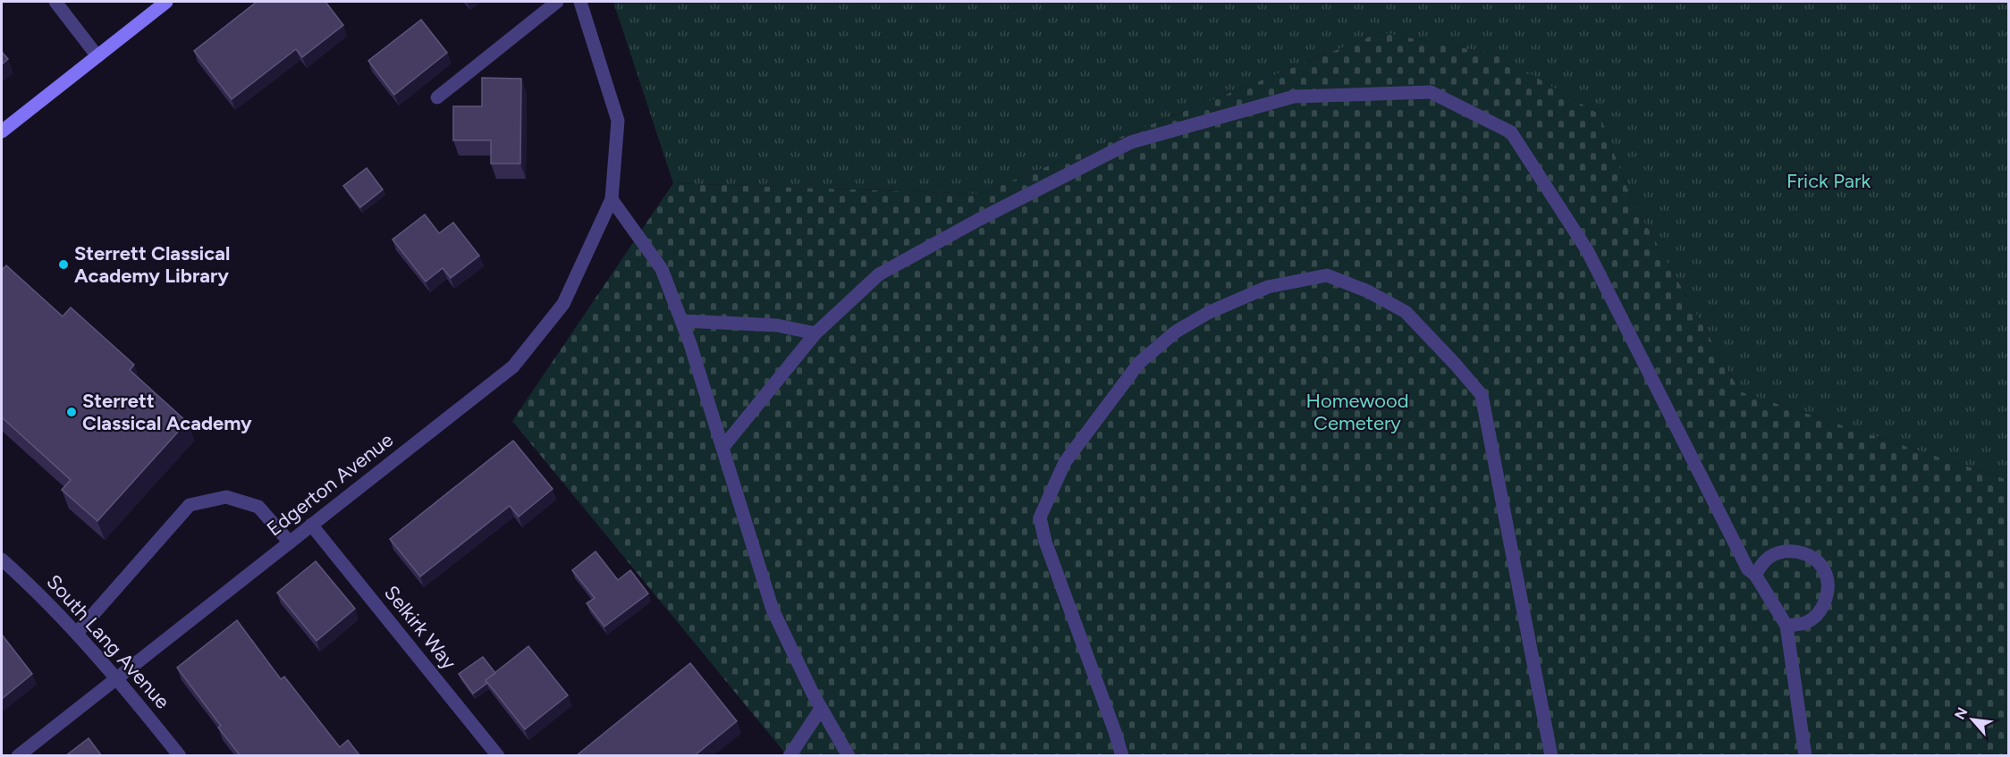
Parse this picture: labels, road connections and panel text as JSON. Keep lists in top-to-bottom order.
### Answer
{
  "streets": {
    "street": ["Edgerton Avenue", "Selkirk Way", "South Lang Avenue"]
  },
  "crossings": [
    ["Edgerton Avenue", "Selkirk Way"],
    ["Edgerton Avenue", "South Lang Avenue"]
  ],
  "parks": ["Frick Park", "Homewood Cemetery"],
  "places": ["Sterrett Classical Academy Library", "Sterrett Classical Academy"],
  "north": "top left"
}
